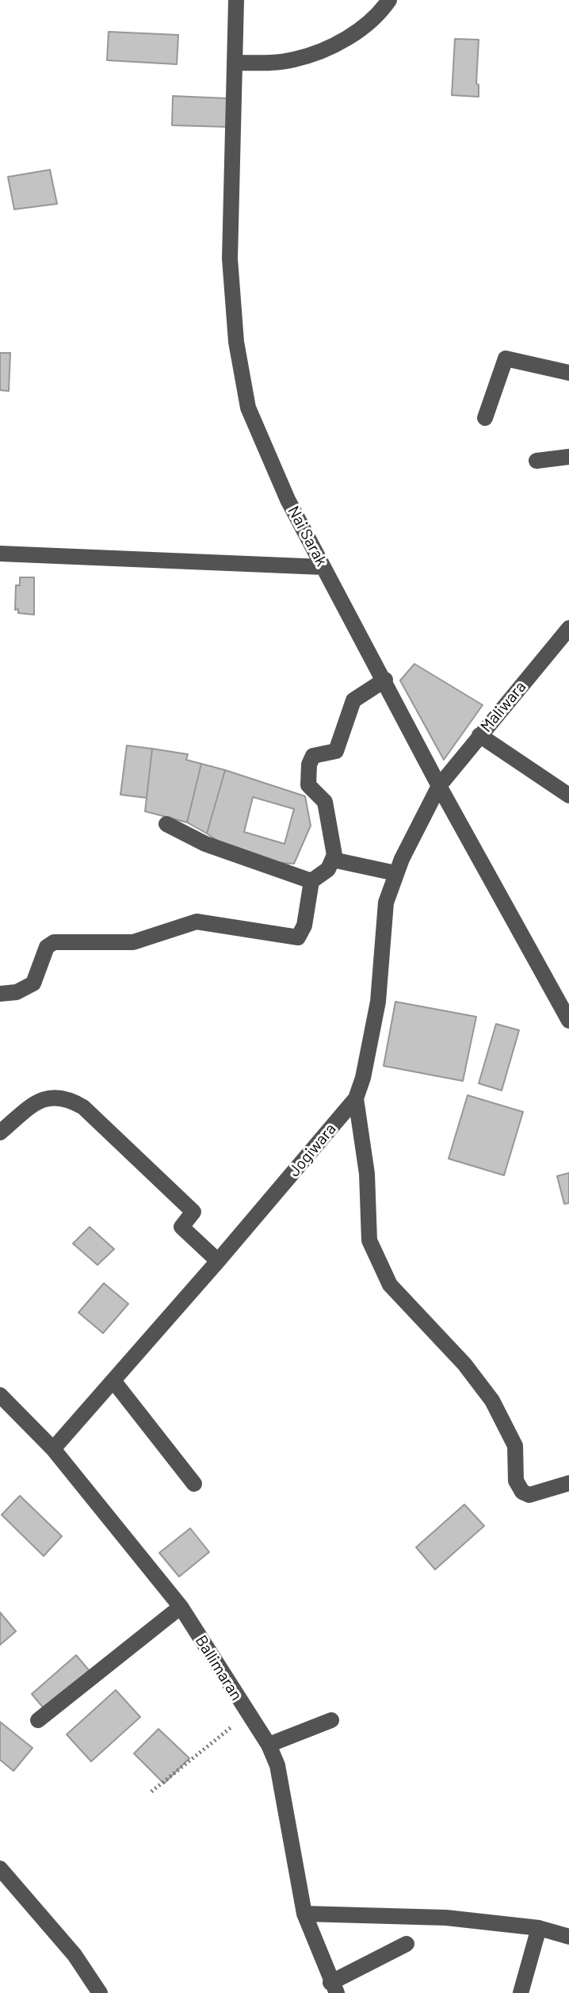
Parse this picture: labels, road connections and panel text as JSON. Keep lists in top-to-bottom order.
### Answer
{
  "streets": {
    "street": [
      "Nai Sarak",
      "Maliwara",
      "Jogiwara",
      "Ballimaran"
    ]
  },
  "crossings": [
    ["Nai Sarak", "Maliwara"],
    ["Nai Sarak", "Jogiwara"],
    ["Maliwara", "Jogiwara"],
    ["Jogiwara", "Ballimaran"]
  ]
}
